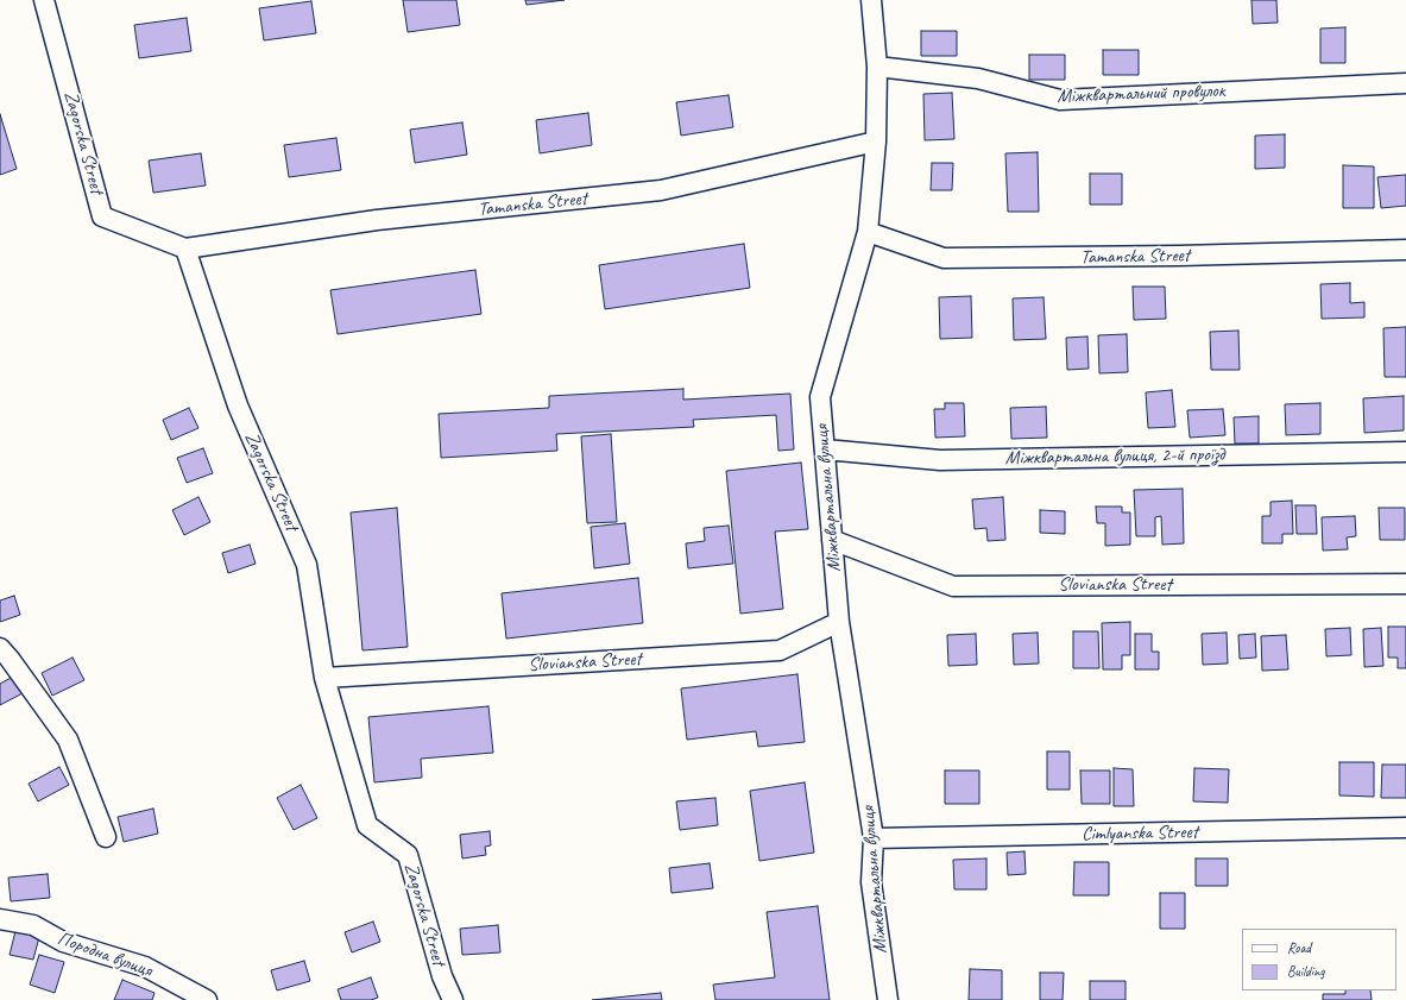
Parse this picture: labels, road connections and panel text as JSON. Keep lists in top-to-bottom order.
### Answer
{
  "streets": {
    "street": [
      "Міжквартальний провулок",
      "Zagorska Street",
      "Tamanska Street",
      "Міжквартальна вулиця, 2-й проїзд",
      "Міжквартальна вулиця",
      "Slovianska Street",
      "Cimlyanska Street",
      "Породна вулиця"
    ]
  },
  "crossings": [
    ["Міжквартальний провулок", "Міжквартальна вулиця"],
    ["Zagorska Street", "Tamanska Street"],
    ["Zagorska Street", "Slovianska Street"],
    ["Tamanska Street", "Міжквартальна вулиця"],
    ["Міжквартальна вулиця, 2-й проїзд", "Міжквартальна вулиця"],
    ["Міжквартальна вулиця", "Slovianska Street"],
    ["Міжквартальна вулиця", "Cimlyanska Street"]
  ],
  "legend": ["Road", "Building"]
}
